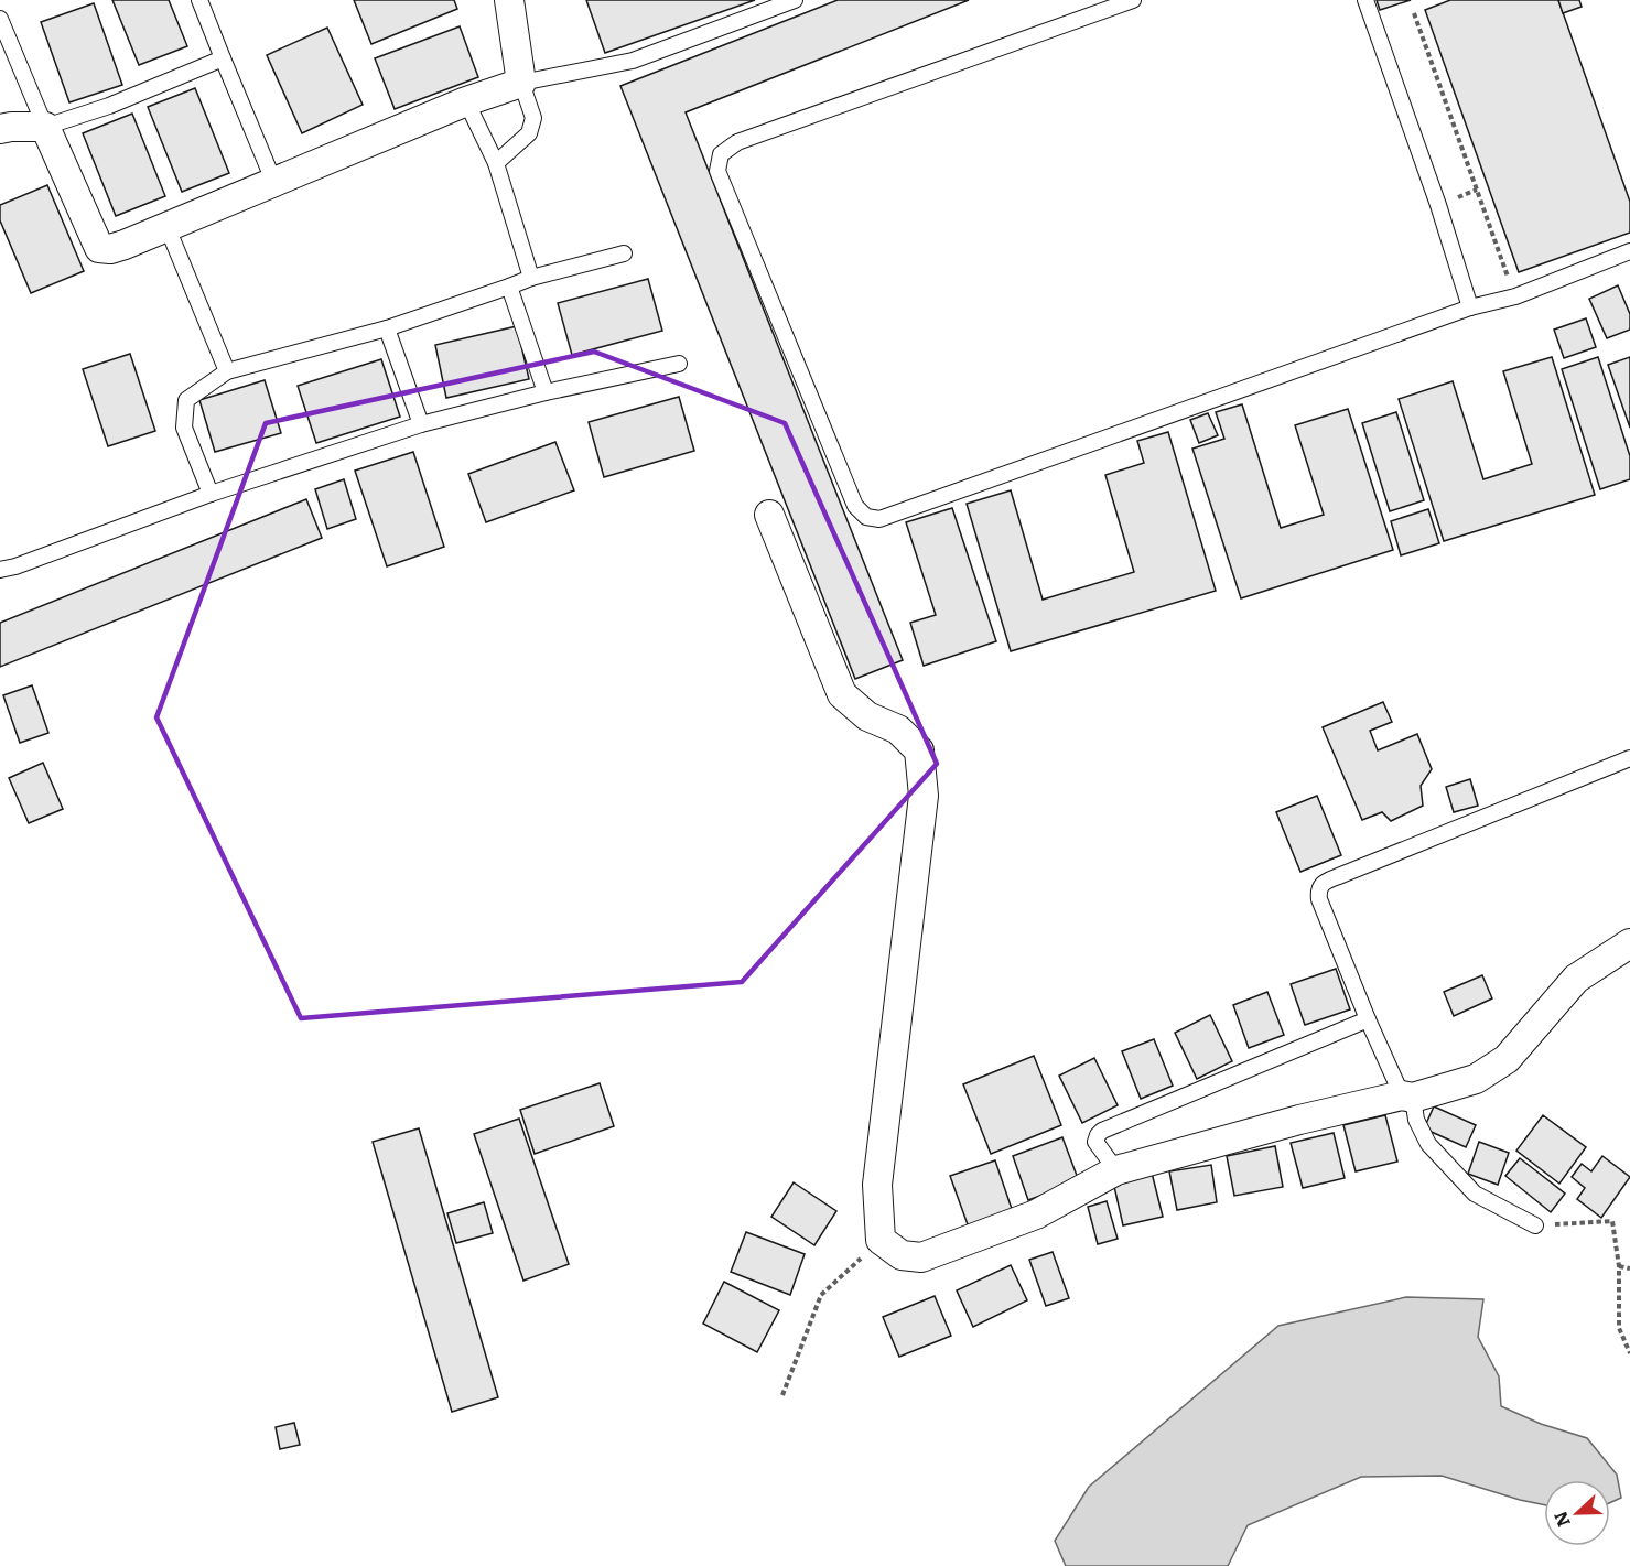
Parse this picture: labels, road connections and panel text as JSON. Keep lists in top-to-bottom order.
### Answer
{
  "north": "left"
}
